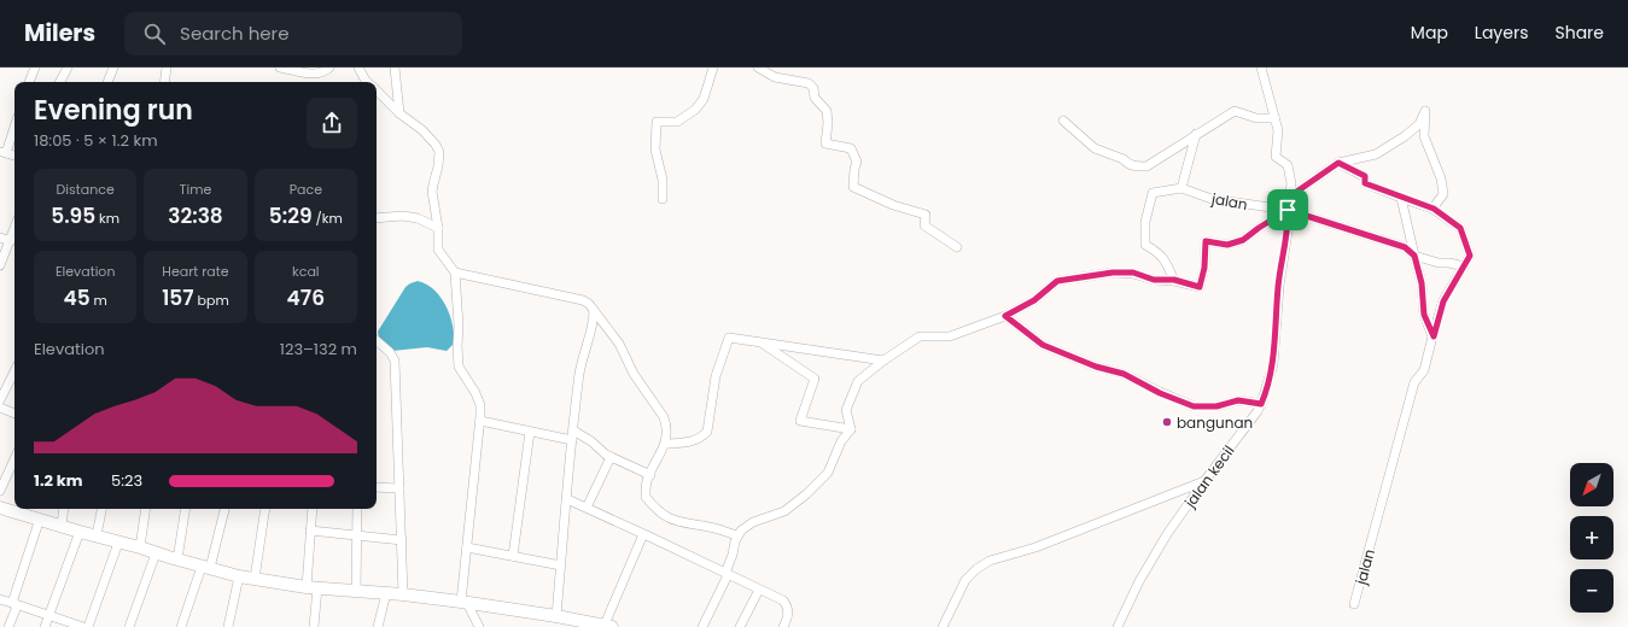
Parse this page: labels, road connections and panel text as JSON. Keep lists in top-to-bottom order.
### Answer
{
  "streets": {
    "street": ["jalan", "jalan kecil"]
  },
  "crossings": [
    ["jalan", "jalan kecil"]
  ],
  "places": ["bangunan"],
  "north": "bottom left",
  "page": {
    "header": "Milers",
    "search": "Search here",
    "nav": ["Map", "Layers", "Share"],
    "heading": ["Evening run", "18:05 · 5 × 1.2 km"],
    "stats": [
      ["Distance", "5.95 km"],
      ["Time", "32:38"],
      ["Pace", "5:29 /km"],
      ["Elevation", "45 m"],
      ["Heart rate", "157 bpm"],
      ["kcal", "476"]
    ],
    "chart": ["Elevation", "123–132 m"],
    "map_buttons": ["+", "−"],
    "list": [
      {
        "name": "1.2 km",
        "note": "5:23"
      }
    ]
  }
}
